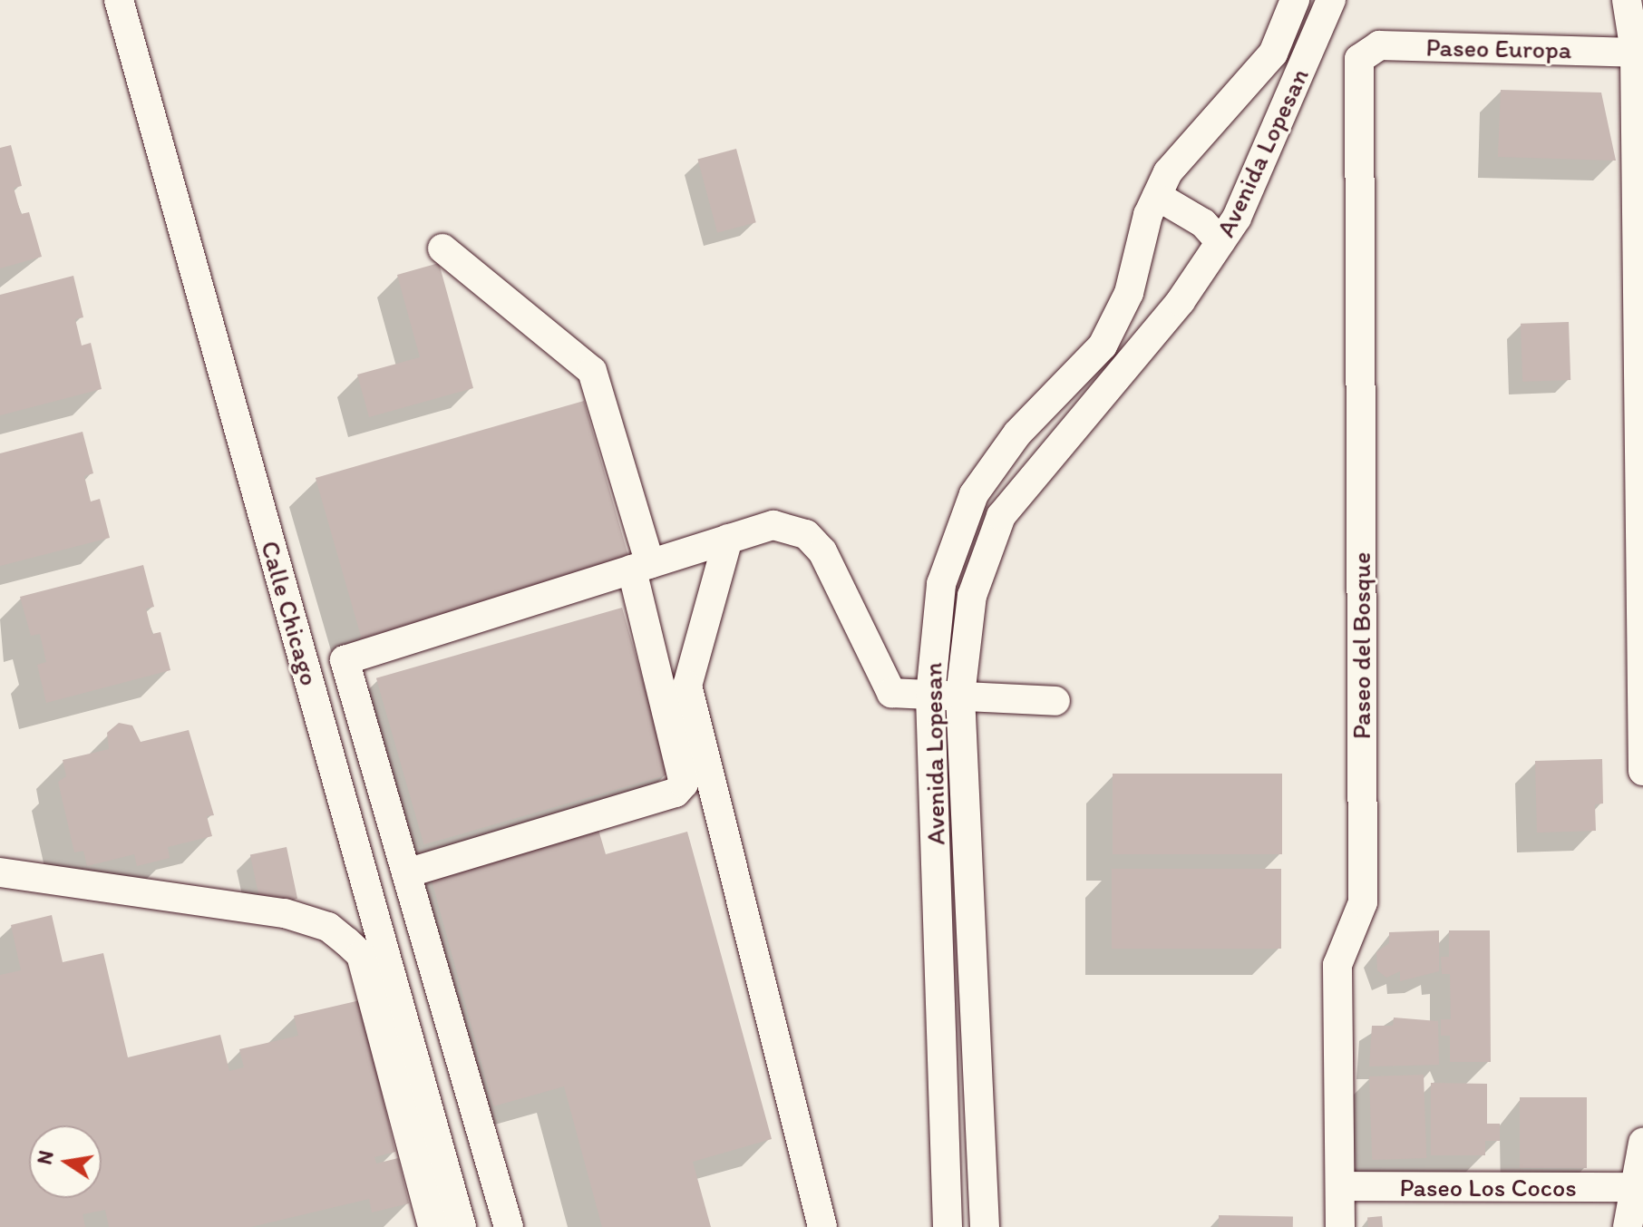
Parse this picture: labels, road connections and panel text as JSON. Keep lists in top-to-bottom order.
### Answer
{
  "streets": {
    "street": [
      "Paseo Europa",
      "Avenida Lopesan",
      "Calle Chicago",
      "Paseo del Bosque",
      "Paseo Los Cocos"
    ]
  },
  "crossings": [
    ["Paseo Europa", "Paseo del Bosque"],
    ["Paseo del Bosque", "Paseo Los Cocos"]
  ],
  "north": "left"
}
